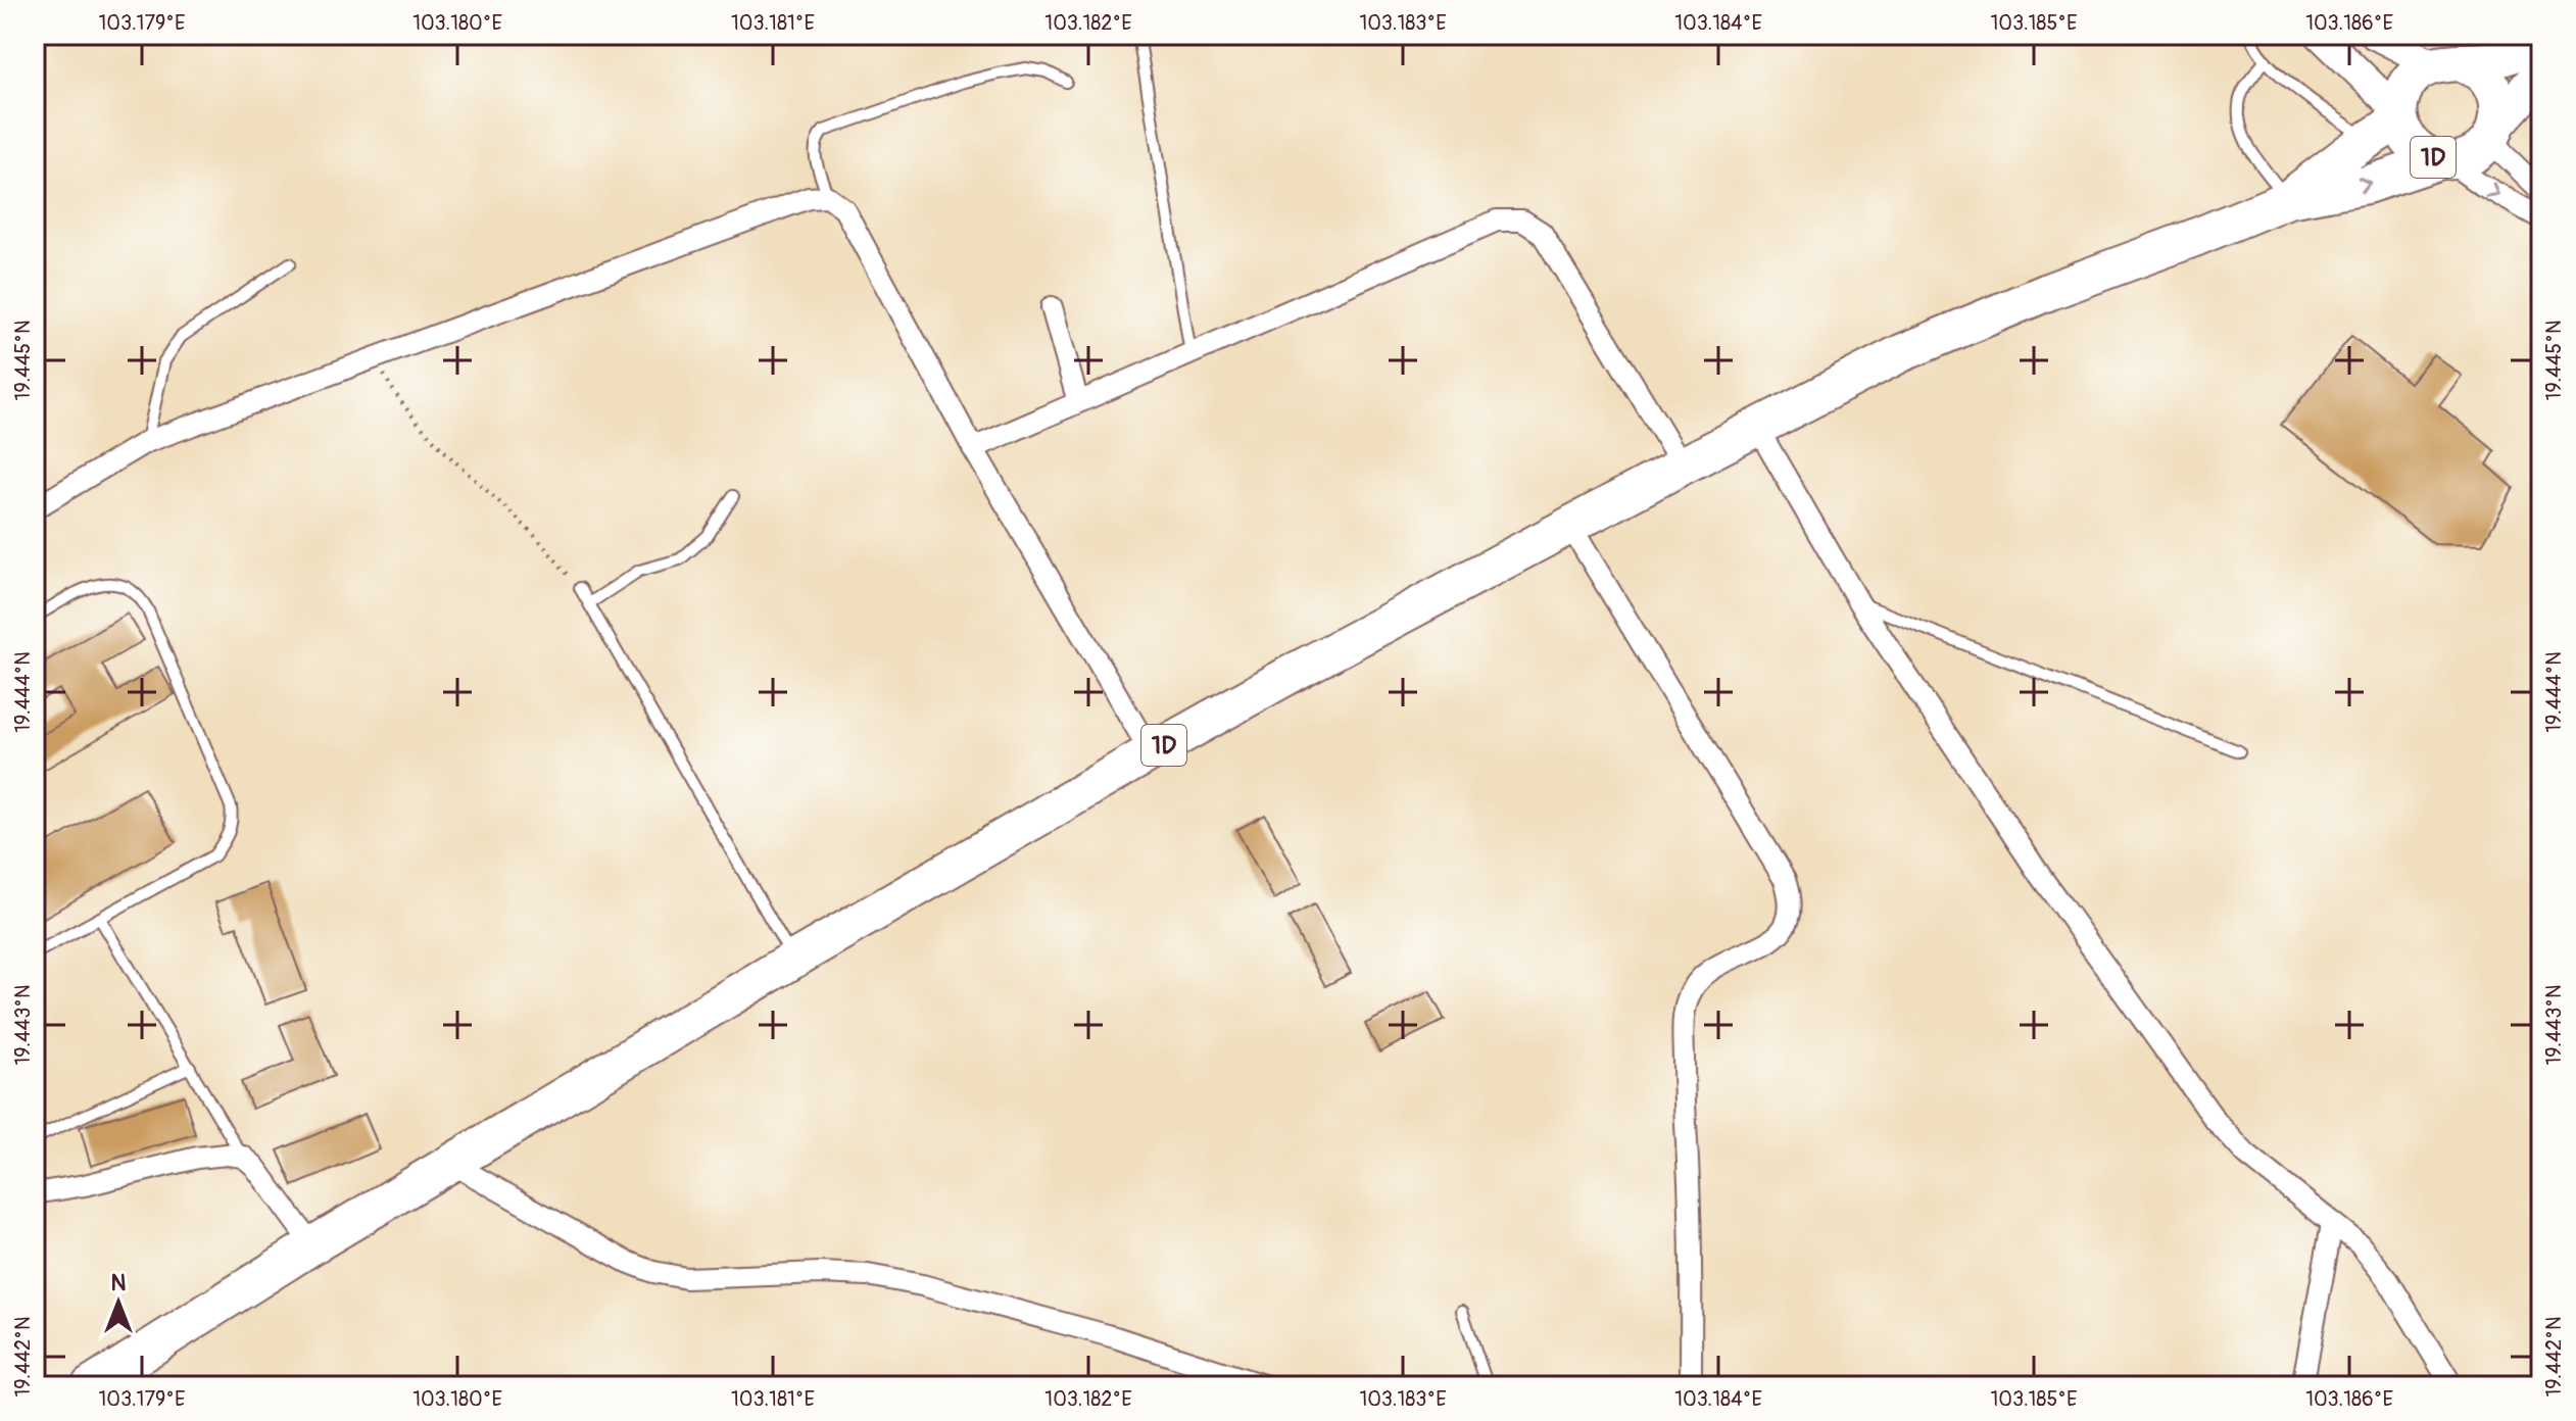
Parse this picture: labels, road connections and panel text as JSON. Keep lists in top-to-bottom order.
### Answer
{
  "streets": {
    "highway": ["1D"]
  },
  "north": "top",
  "coordinates": [
    "103.179°E",
    "103.180°E",
    "103.181°E",
    "103.182°E",
    "103.183°E",
    "103.184°E",
    "103.185°E",
    "103.186°E",
    "19.445°N",
    "19.444°N",
    "19.443°N",
    "19.442°N"
  ]
}
